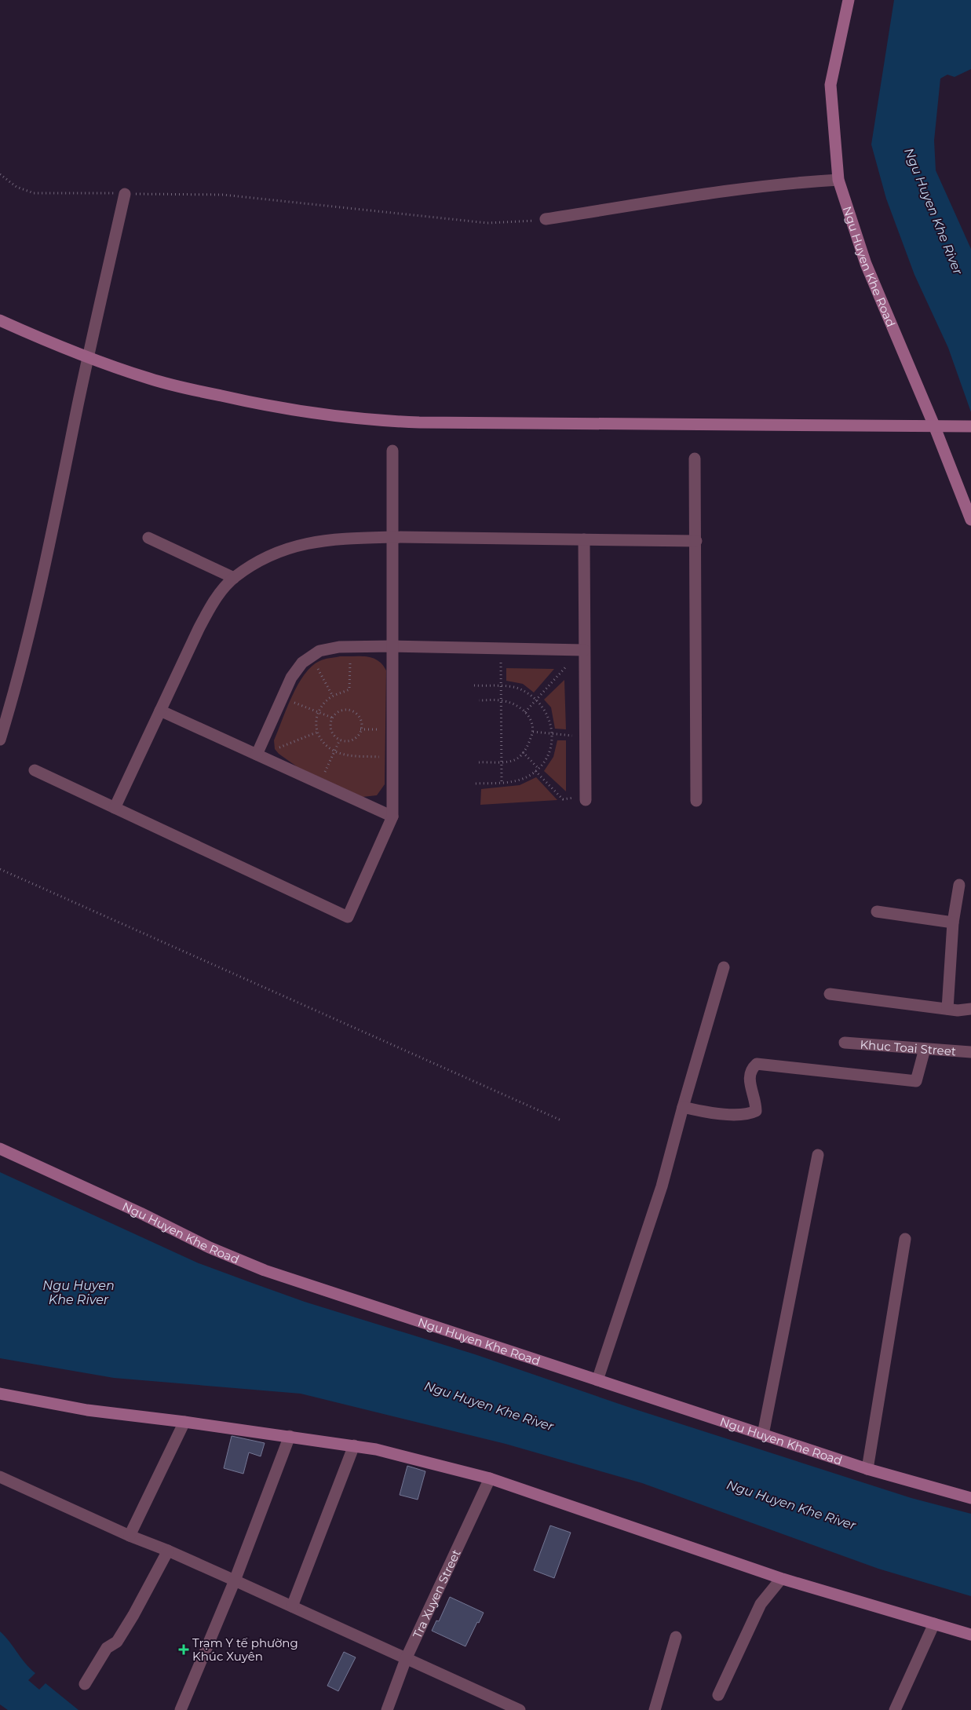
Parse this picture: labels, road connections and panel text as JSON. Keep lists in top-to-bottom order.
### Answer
{
  "streets": {
    "street": ["Ngu Huyen Khe Road", "Khuc Toai Street", "Tra Xuyen Street"]
  },
  "water": ["Ngu Huyen Khe River"],
  "places": {
    "health": ["Trạm Y tế phường Khúc Xuyên"]
  }
}
